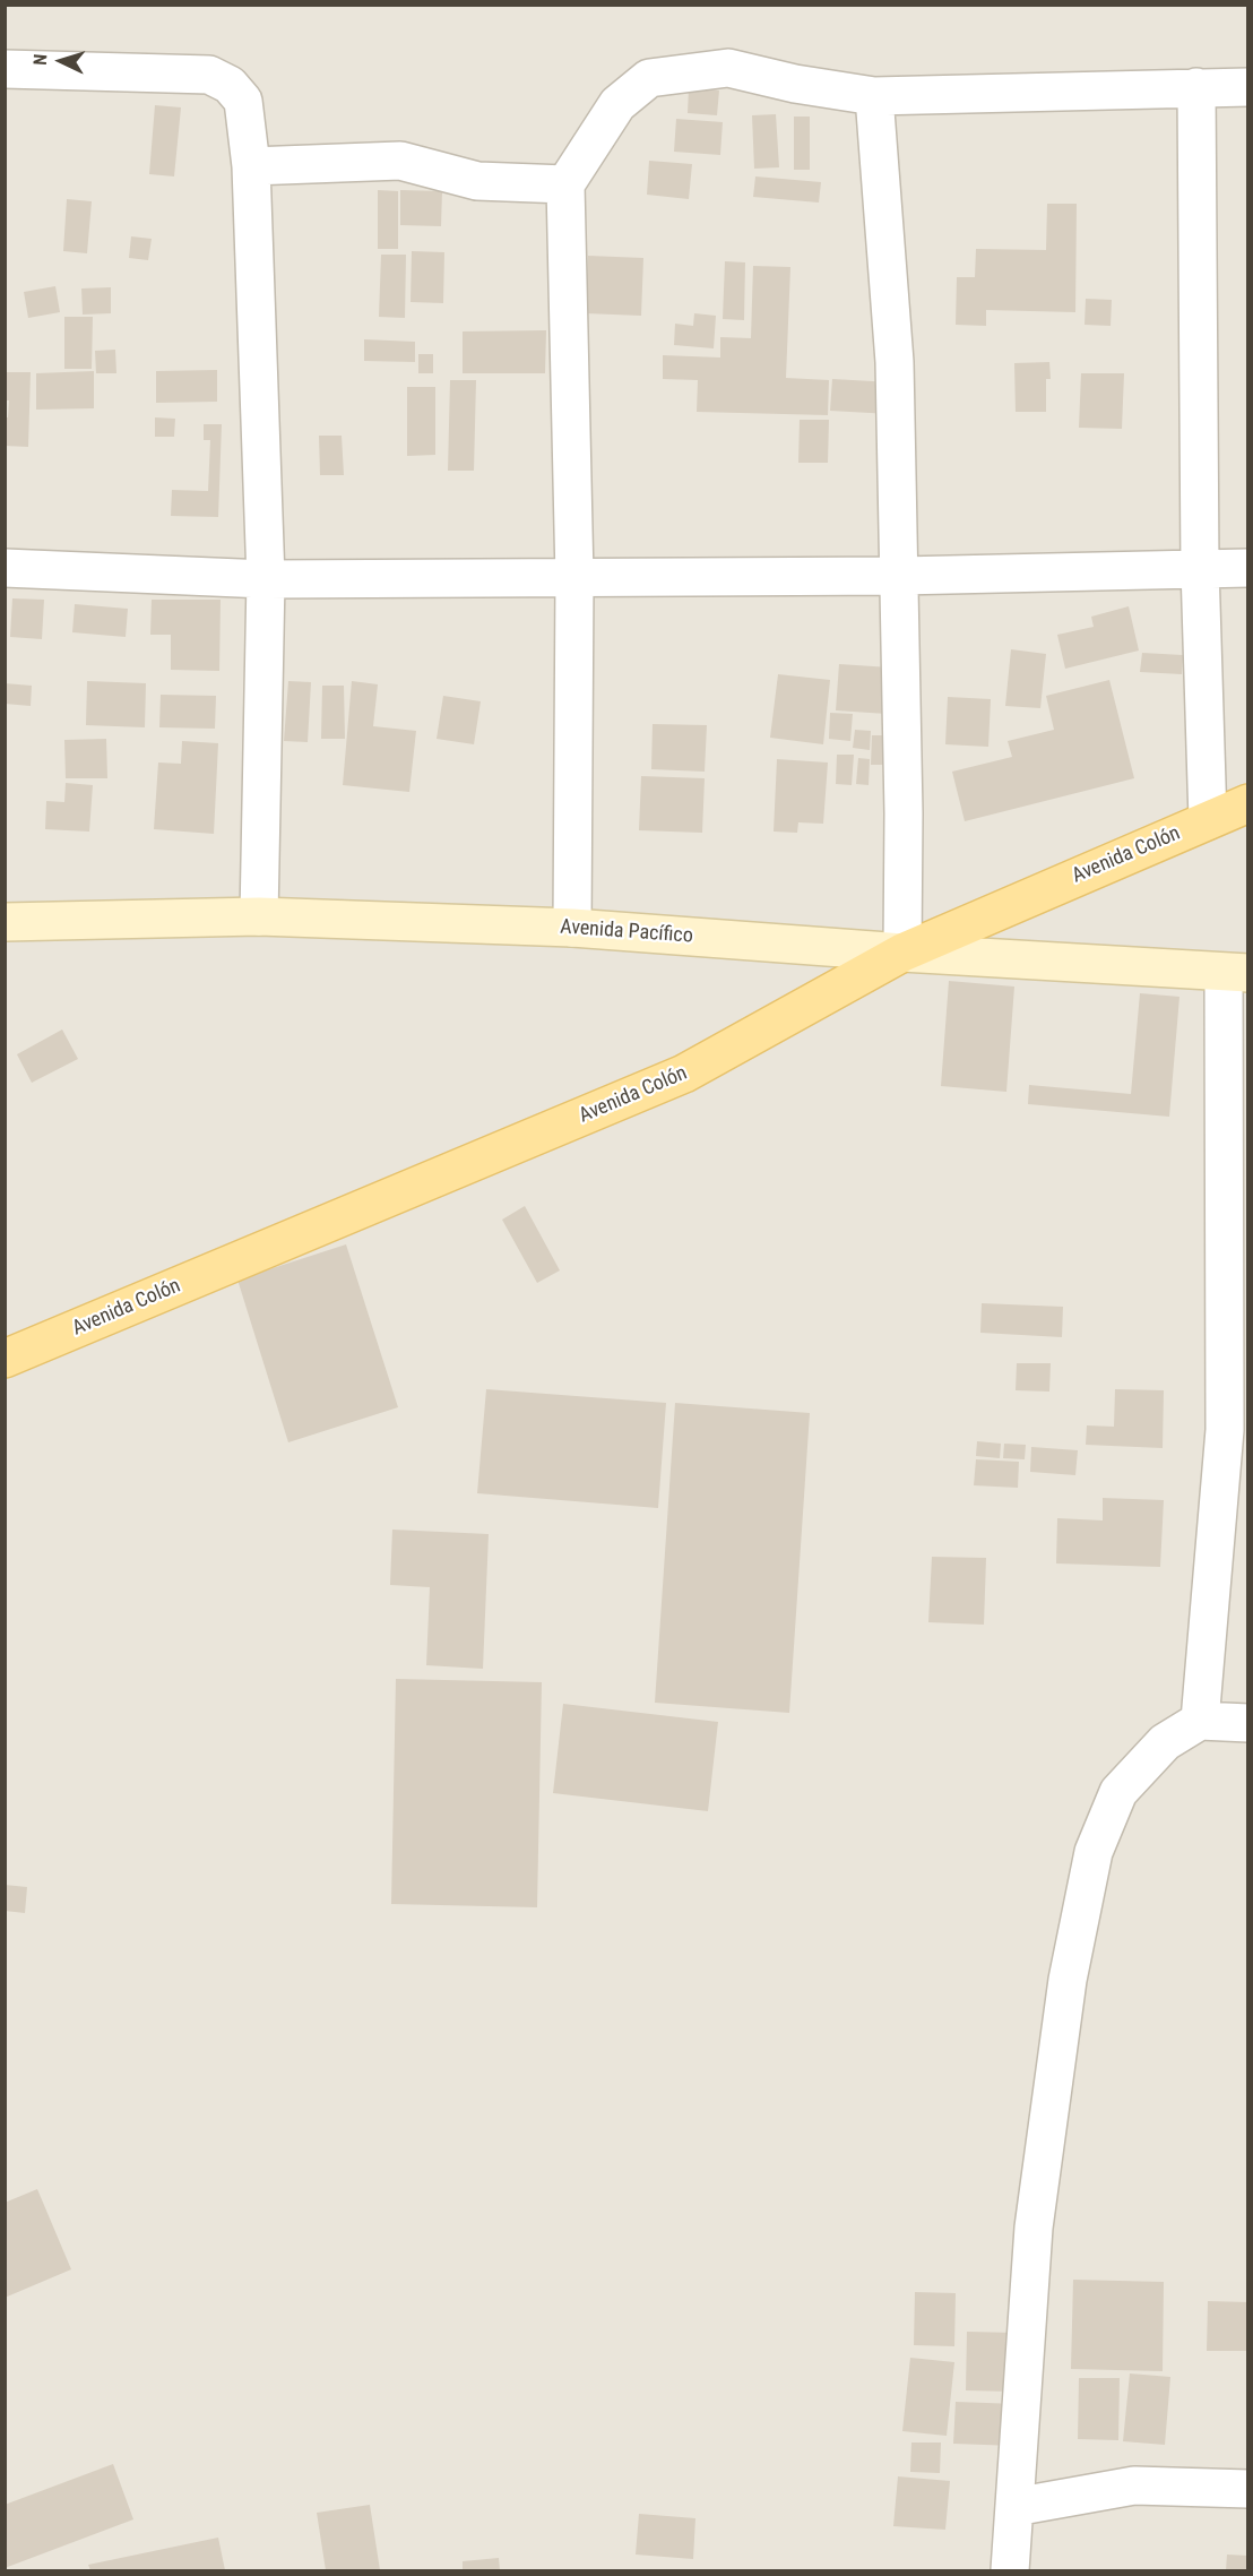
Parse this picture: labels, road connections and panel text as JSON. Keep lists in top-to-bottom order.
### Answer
{
  "streets": {
    "main road": ["Avenida Colón"],
    "street": ["Avenida Pacífico"]
  },
  "crossings": [
    ["Avenida Colón", "Avenida Pacífico"]
  ],
  "north": "left"
}
